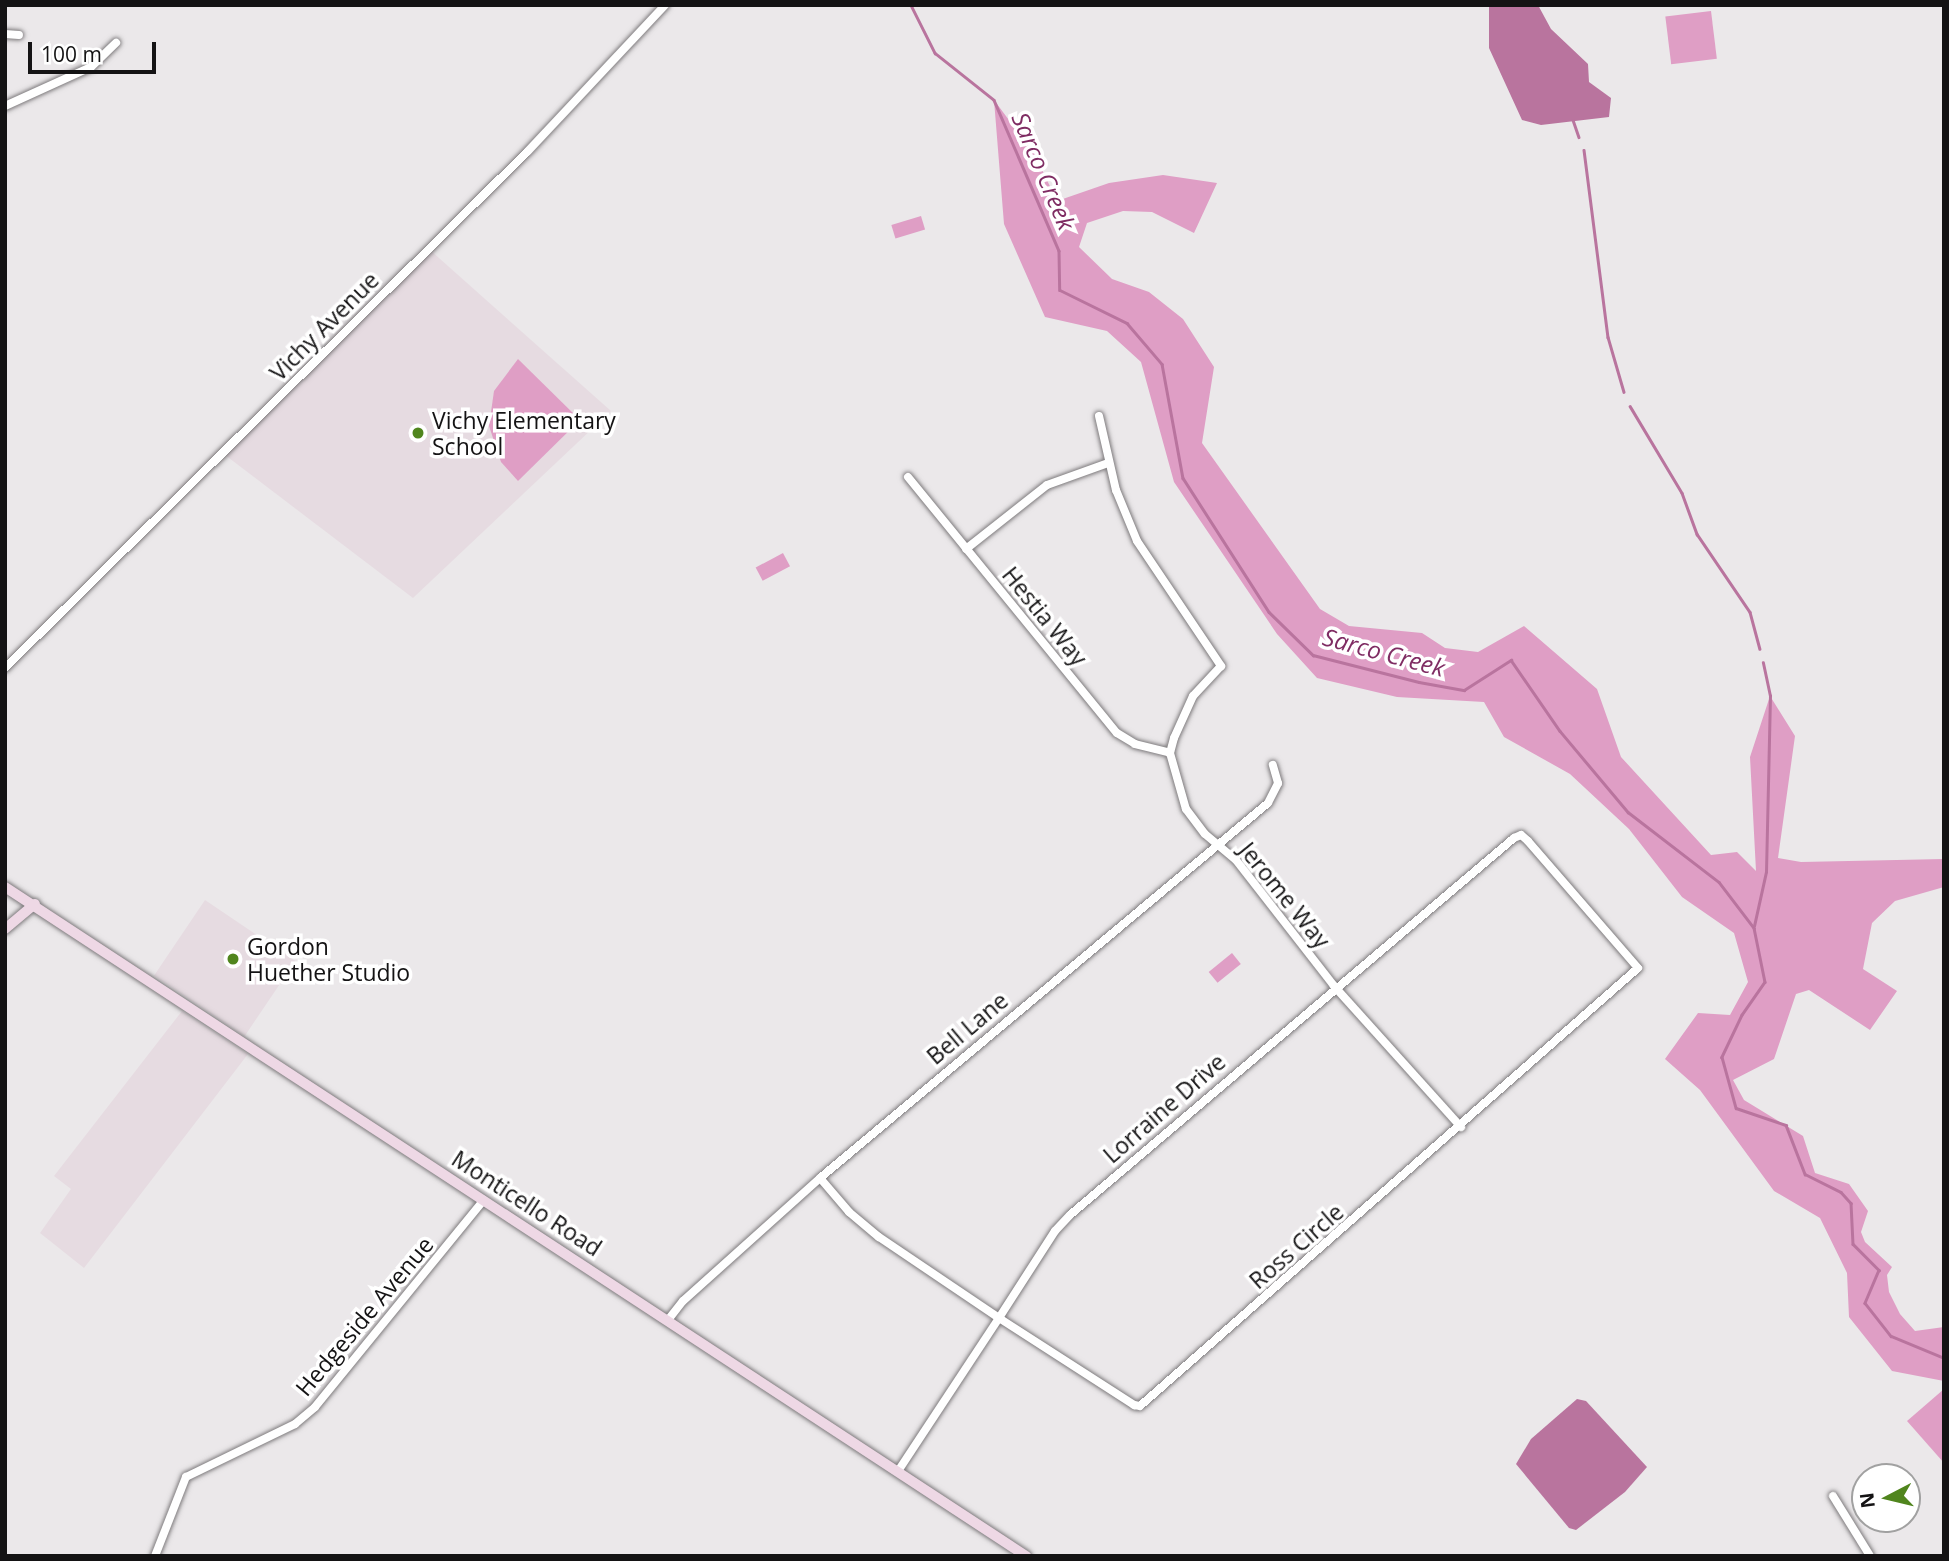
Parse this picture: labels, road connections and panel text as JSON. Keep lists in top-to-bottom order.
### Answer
{
  "streets": {
    "main road": ["Monticello Road"],
    "street": [
      "Vichy Avenue",
      "Hestia Way",
      "Jerome Way",
      "Bell Lane",
      "Lorraine Drive",
      "Ross Circle",
      "Hedgeside Avenue"
    ]
  },
  "crossings": [
    ["Hestia Way", "Jerome Way"],
    ["Jerome Way", "Bell Lane"],
    ["Jerome Way", "Lorraine Drive"],
    ["Jerome Way", "Ross Circle"],
    ["Bell Lane", "Monticello Road"],
    ["Bell Lane", "Ross Circle"],
    ["Lorraine Drive", "Monticello Road"],
    ["Lorraine Drive", "Ross Circle"],
    ["Monticello Road", "Hedgeside Avenue"]
  ],
  "water": ["Sarco Creek"],
  "places": ["Vichy Elementary School", "Gordon Huether Studio"],
  "scale_bar": "100 m",
  "north": "left"
}
